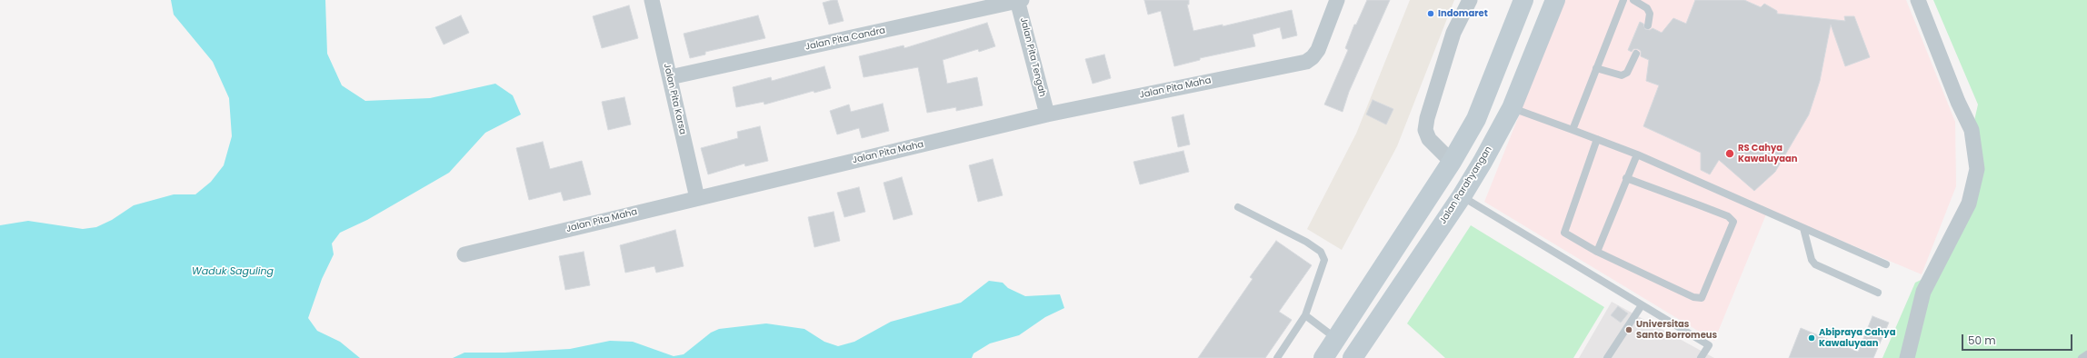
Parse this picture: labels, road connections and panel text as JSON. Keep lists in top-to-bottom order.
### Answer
{
  "streets": {
    "main road": ["Jalan Parahyangan"],
    "street": [
      "Jalan Pita Candra",
      "Jalan Pita Tengah",
      "Jalan Pita Maha",
      "Jalan Pita Karsa"
    ]
  },
  "crossings": [
    ["Jalan Pita Candra", "Jalan Pita Tengah"],
    ["Jalan Pita Candra", "Jalan Pita Karsa"],
    ["Jalan Pita Tengah", "Jalan Pita Maha"],
    ["Jalan Pita Maha", "Jalan Pita Karsa"]
  ],
  "water": ["Waduk Saguling"],
  "places": [
    "Indomaret",
    "RS Cahya Kawaluyaan",
    "Universitas Santo Borromeus",
    "Abipraya Cahya Kawaluyaan"
  ],
  "scale_bar": "50 m"
}
